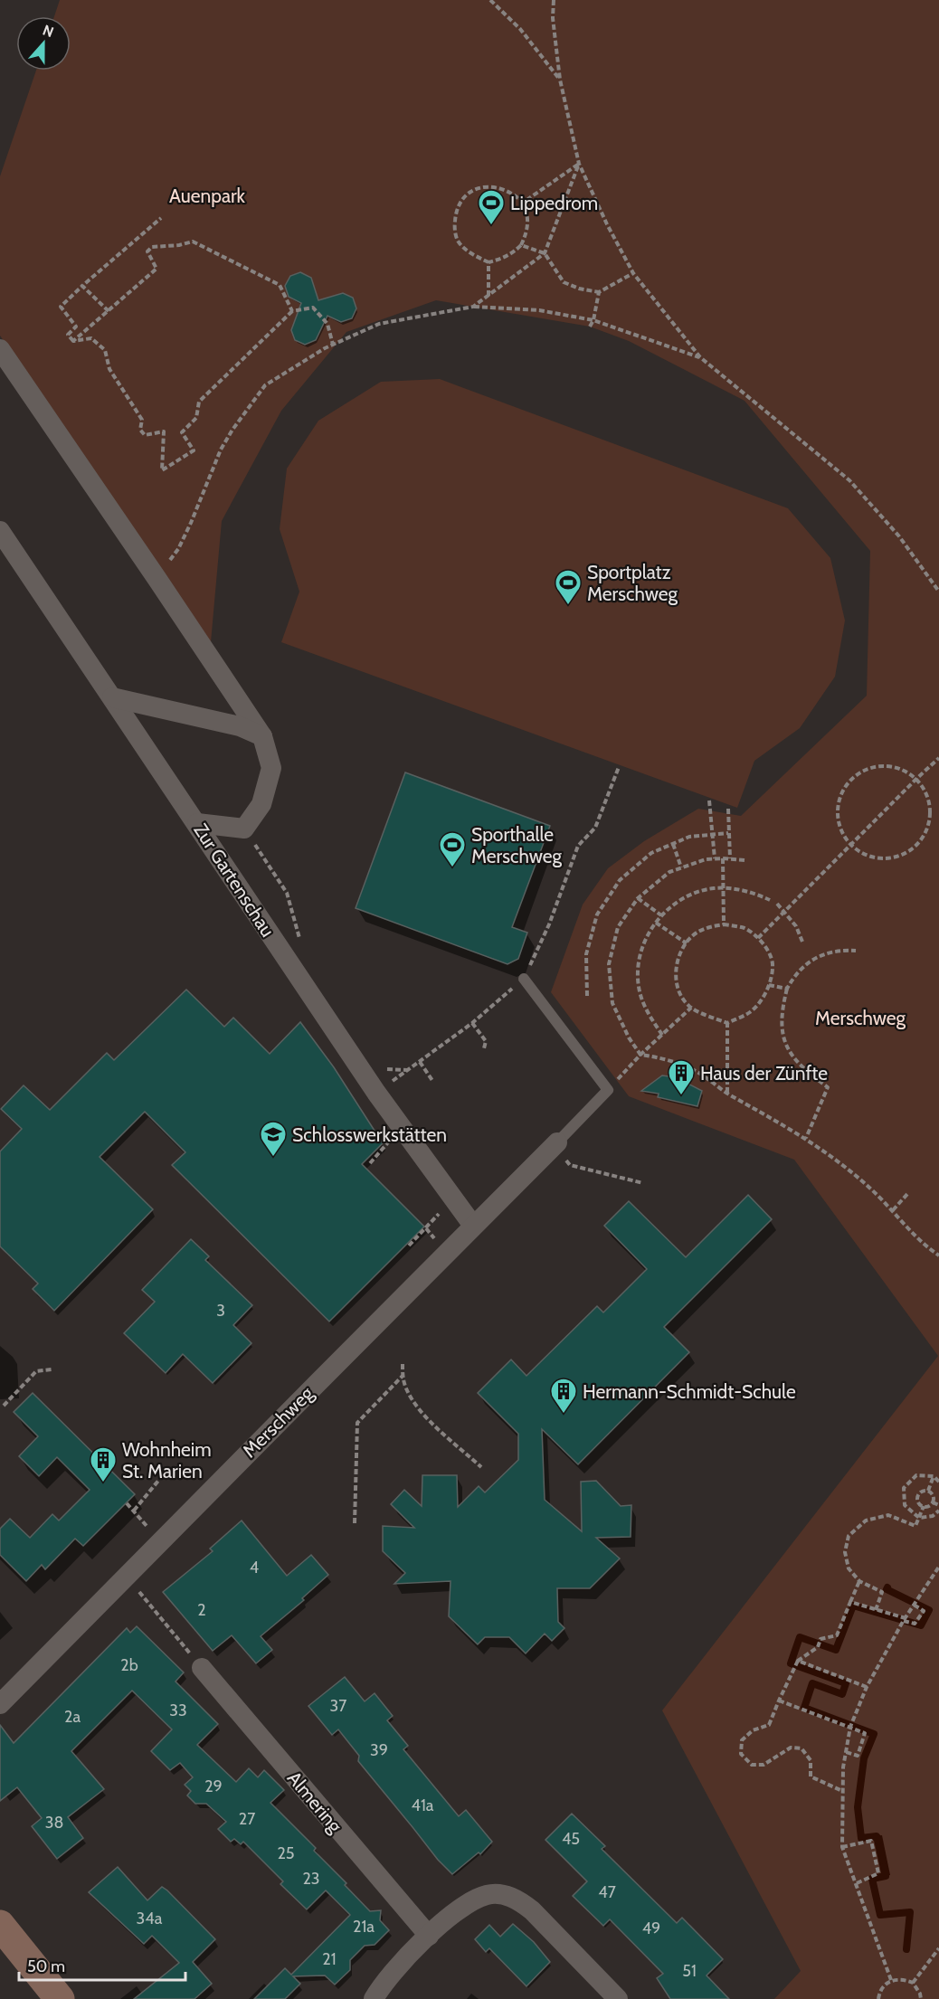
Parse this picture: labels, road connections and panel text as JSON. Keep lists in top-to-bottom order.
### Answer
{
  "streets": {
    "street": ["Zur Gartenschau", "Merschweg", "Almering"]
  },
  "crossings": [
    ["Zur Gartenschau", "Merschweg"]
  ],
  "parks": ["Auenpark", "Merschweg"],
  "places": {
    "sports": ["Lippedrom", "Sportplatz Merschweg", "Sporthalle Merschweg"],
    "building": ["Haus der Zünfte", "Hermann-Schmidt-Schule", "Wohnheim St. Marien"],
    "school or university": ["Schlosswerkstätten"]
  },
  "house_numbers": [
    "3",
    "4",
    "2",
    "2b",
    "37",
    "33",
    "2a",
    "39",
    "29",
    "41a",
    "27",
    "38",
    "45",
    "25",
    "23",
    "47",
    "34a",
    "21a",
    "49",
    "21",
    "51"
  ],
  "scale_bar": "50 m",
  "north": "top"
}
